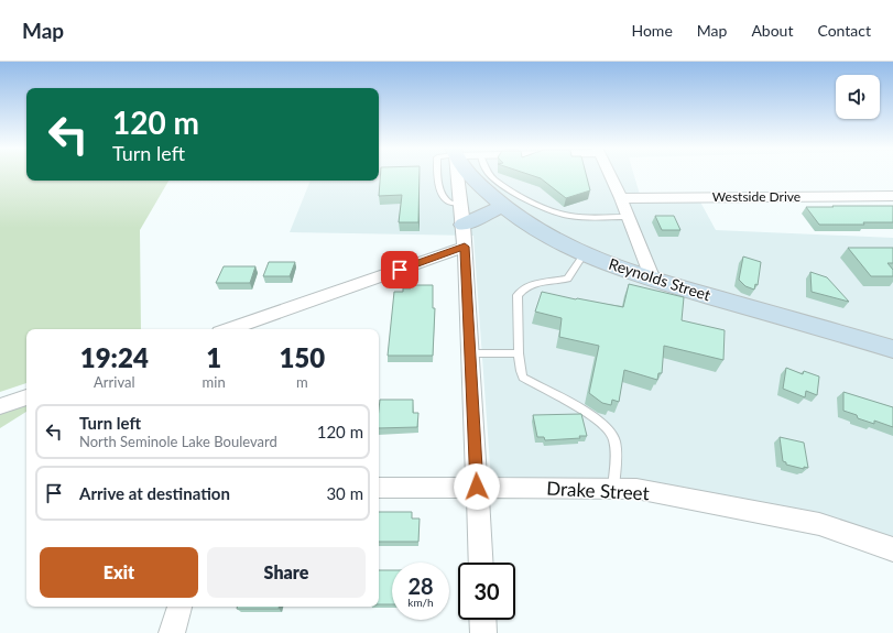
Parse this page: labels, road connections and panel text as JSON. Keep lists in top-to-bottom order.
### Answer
{
  "streets": {
    "main road": ["Reynolds Street"],
    "street": ["Westside Drive", "Drake Street"]
  },
  "page": {
    "header": "Map",
    "nav": [
      "Home",
      "Map",
      "About",
      "Contact"
    ],
    "turn": ["120 m", "Turn left"],
    "eta": [
      "19:24",
      "Arrival",
      "1",
      "min",
      "150",
      "m"
    ],
    "list": [
      {
        "name": "Turn left",
        "note": "North Seminole Lake Boulevard",
        "value": "120 m"
      },
      {
        "name": "Arrive at destination",
        "value": "30 m"
      }
    ],
    "buttons": ["Exit", "Share"],
    "speed": "28 km/h",
    "limit": "30"
  }
}
